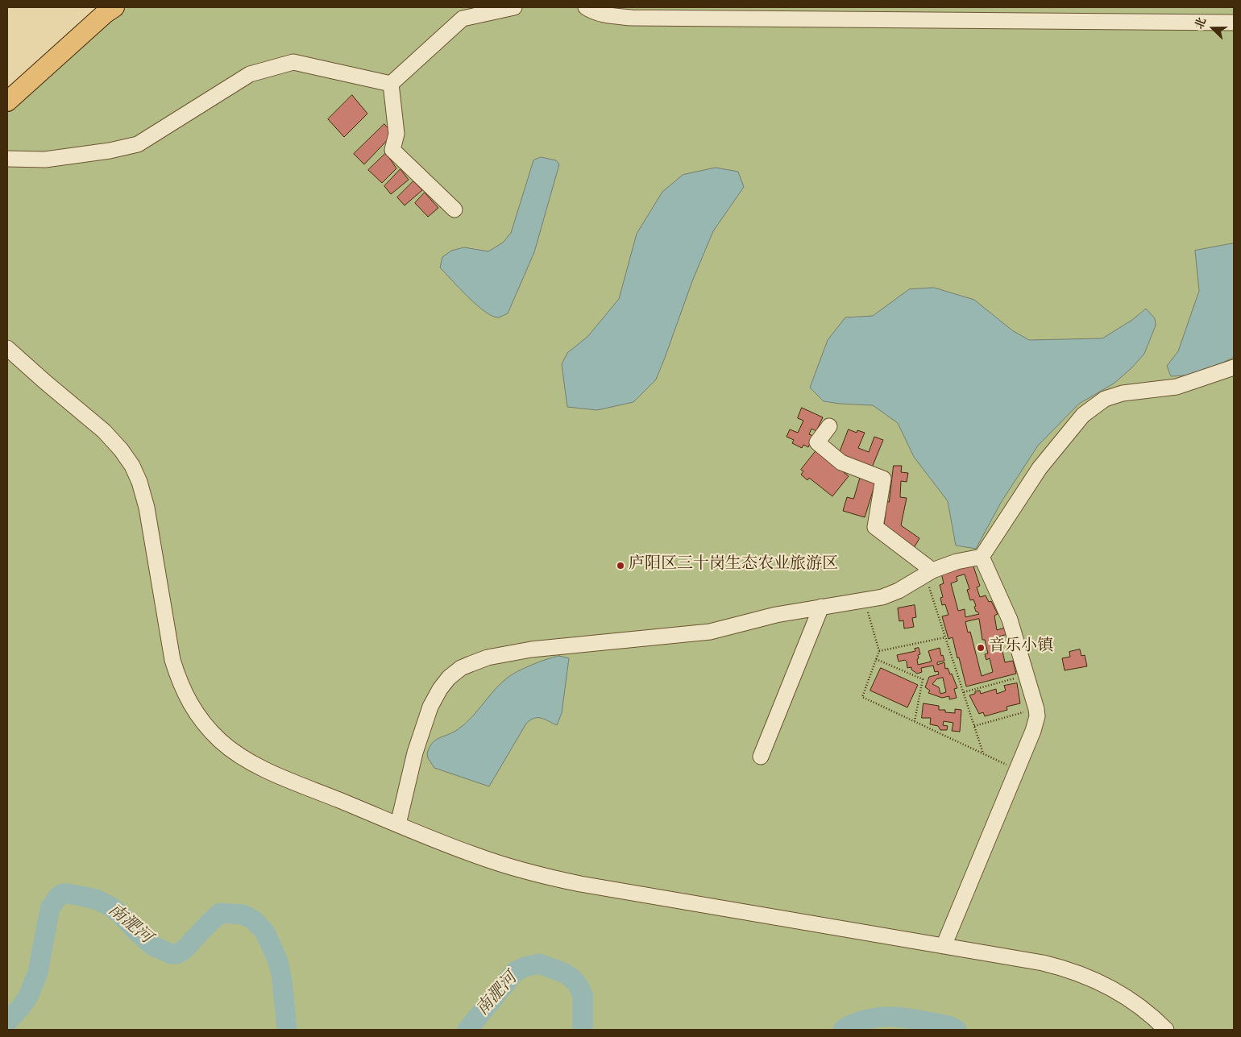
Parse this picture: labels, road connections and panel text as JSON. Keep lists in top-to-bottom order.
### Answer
{
  "water": ["南淝河"],
  "places": ["庐阳区三十岗生态农业旅游区", "音乐小镇"],
  "north": "left"
}
